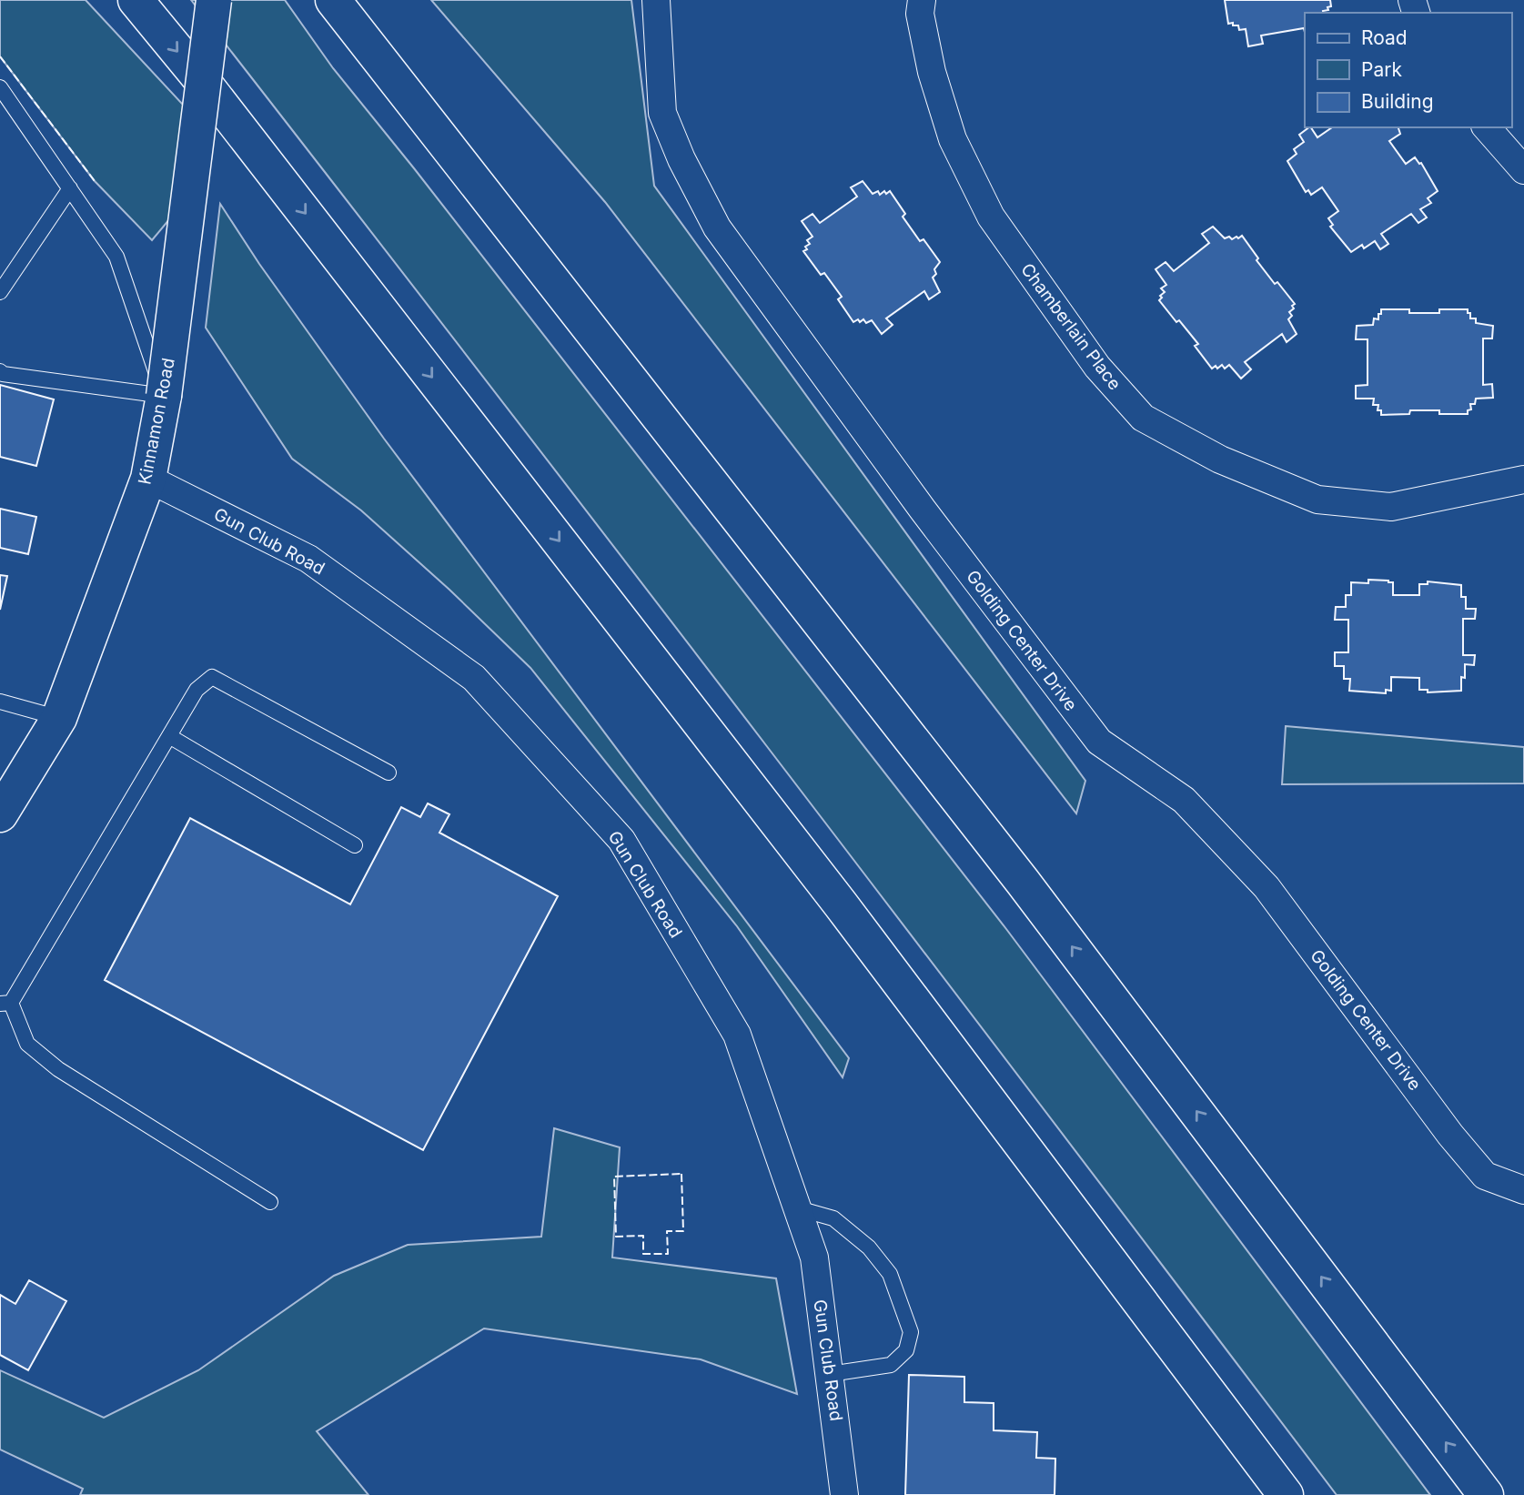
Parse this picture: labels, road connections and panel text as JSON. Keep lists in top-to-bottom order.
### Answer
{
  "streets": {
    "main road": ["Kinnamon Road"],
    "street": ["Chamberlain Place", "Gun Club Road", "Golding Center Drive"]
  },
  "crossings": [
    ["Kinnamon Road", "Gun Club Road"]
  ],
  "legend": ["Road", "Park", "Building"]
}
